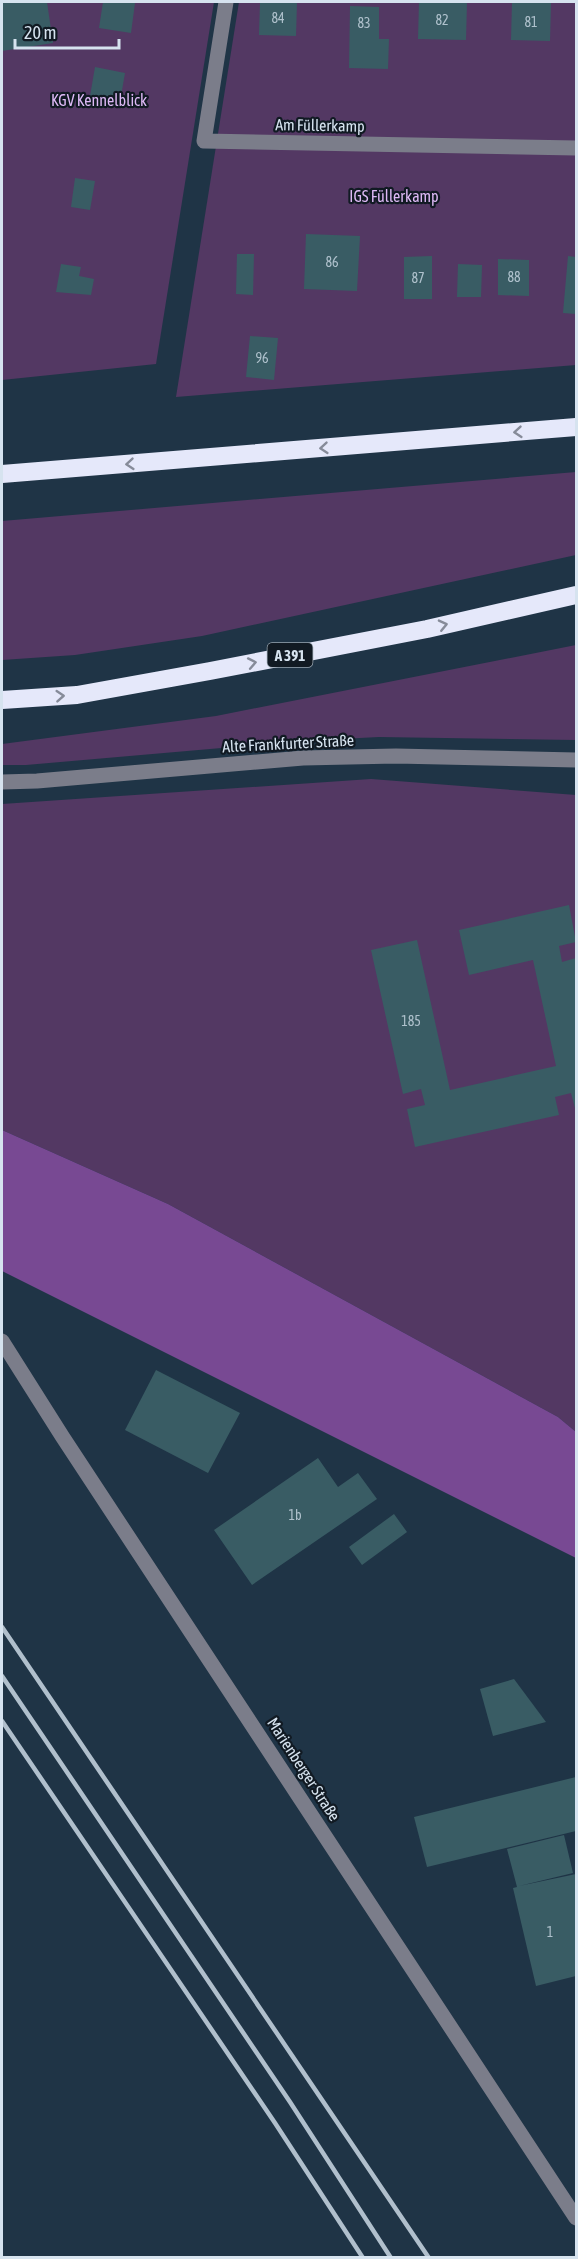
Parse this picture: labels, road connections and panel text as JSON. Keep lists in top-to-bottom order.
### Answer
{
  "streets": {
    "highway": ["A 391"],
    "street": ["Am Füllerkamp", "Alte Frankfurter Straße", "Marienberger Straße"]
  },
  "parks": ["KGV Kennelblick", "IGS Füllerkamp"],
  "house_numbers": [
    "84",
    "82",
    "81",
    "83",
    "86",
    "88",
    "87",
    "96",
    "185",
    "1b",
    "1"
  ],
  "scale_bar": "20 m"
}
